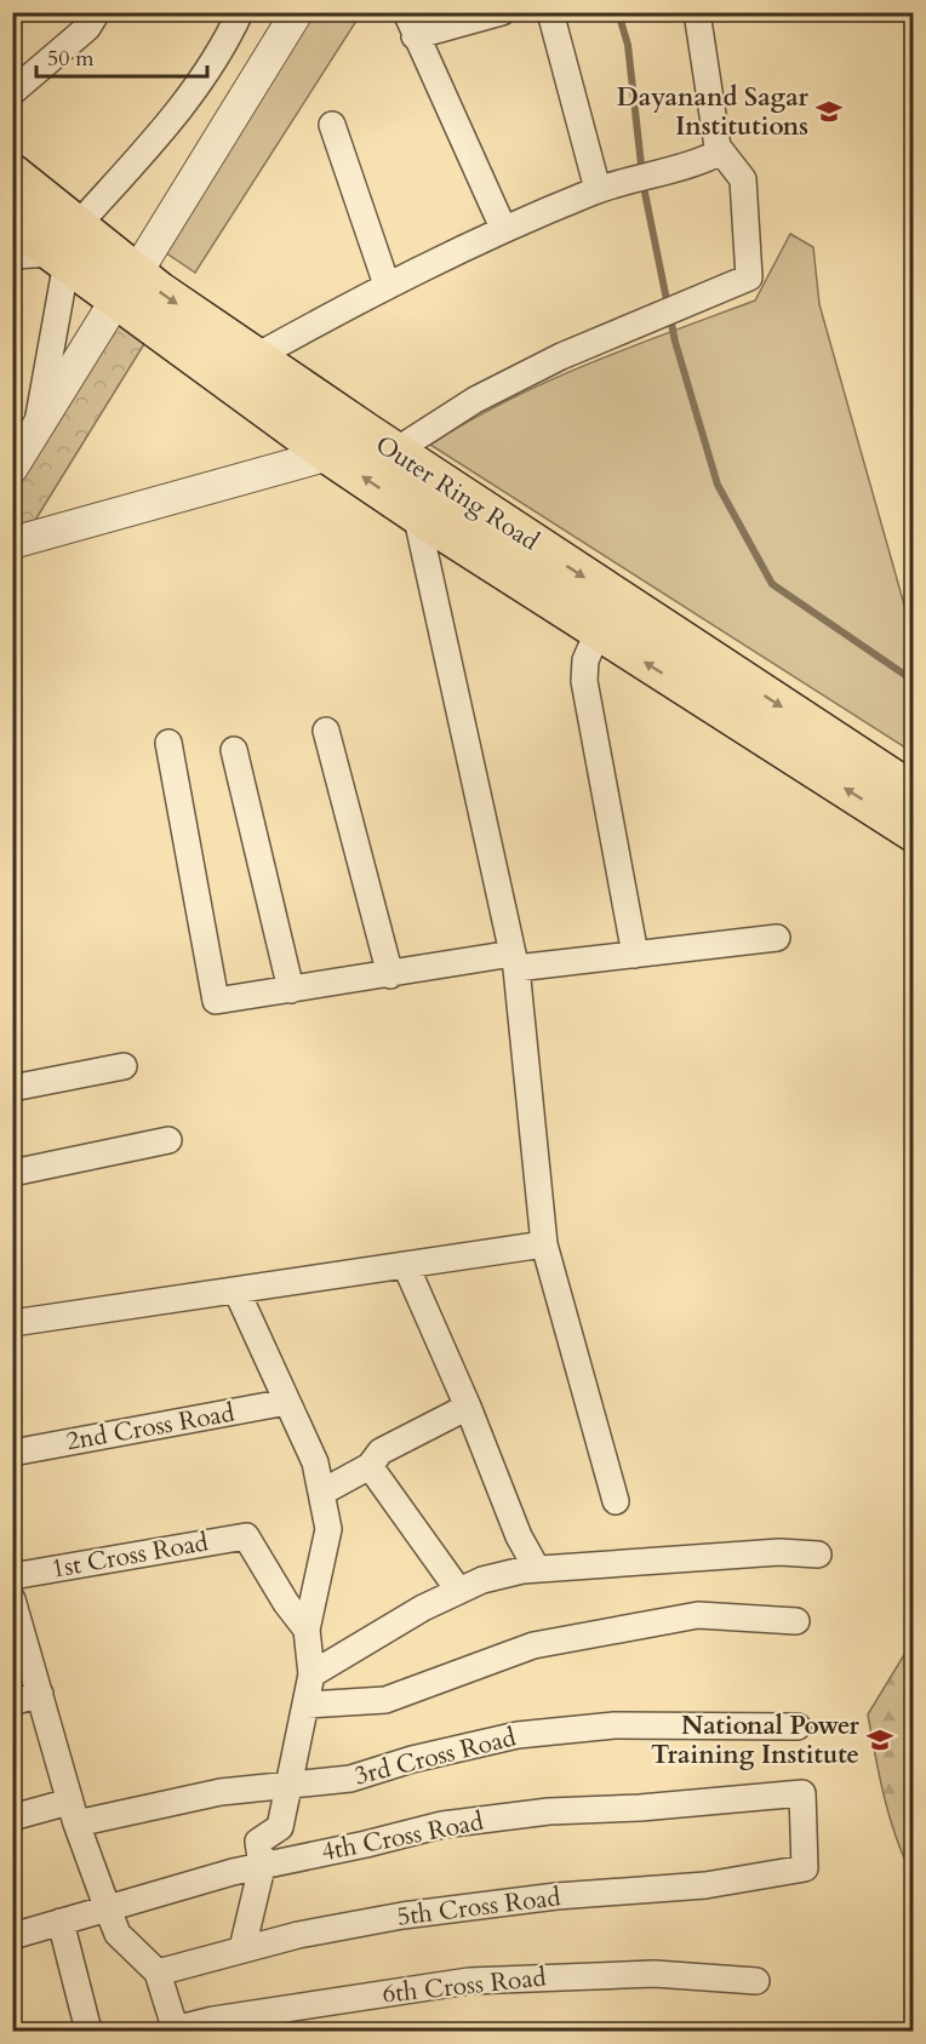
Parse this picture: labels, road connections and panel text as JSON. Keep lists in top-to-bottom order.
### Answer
{
  "streets": {
    "highway": ["Outer Ring Road"],
    "street": [
      "2nd Cross Road",
      "1st Cross Road",
      "3rd Cross Road",
      "4th Cross Road",
      "5th Cross Road",
      "6th Cross Road"
    ]
  },
  "crossings": [
    ["4th Cross Road", "5th Cross Road"]
  ],
  "places": {
    "school or university": ["Dayanand Sagar Institutions", "National Power Training Institute"]
  },
  "scale_bar": "50 m"
}
